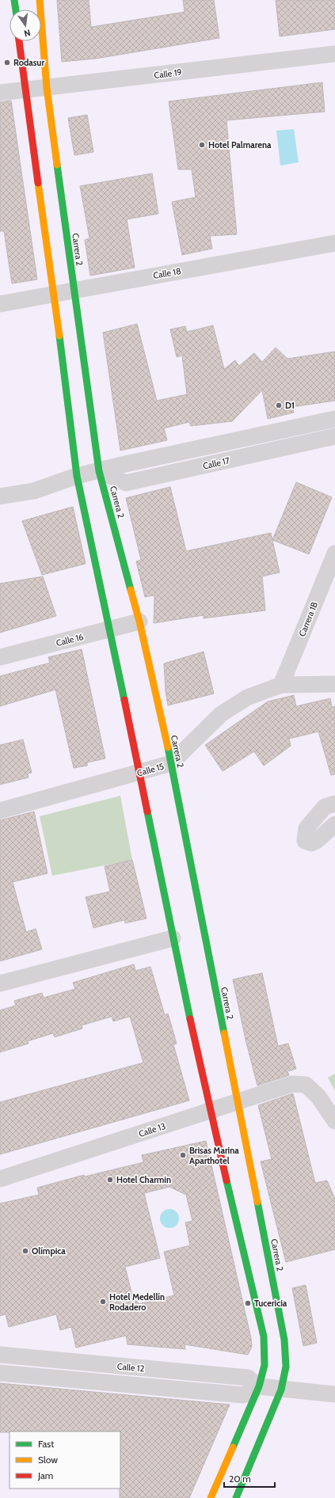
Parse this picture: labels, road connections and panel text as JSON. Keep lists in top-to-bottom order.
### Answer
{
  "streets": {
    "street": [
      "Calle 19",
      "Carrera 2",
      "Calle 18",
      "Calle 17",
      "Carrera 1B",
      "Calle 16",
      "Calle 15",
      "Calle 13",
      "Calle 12"
    ]
  },
  "crossings": [
    ["Calle 19", "Carrera 2"],
    ["Carrera 2", "Calle 18"],
    ["Carrera 2", "Calle 17"],
    ["Carrera 2", "Calle 16"],
    ["Carrera 2", "Calle 15"],
    ["Carrera 2", "Calle 13"],
    ["Carrera 1B", "Calle 15"]
  ],
  "places": [
    "Rodasur",
    "Hotel Palmarena",
    "D1",
    "Brisas Marina Aparthotel",
    "Hotel Charmin",
    "Olímpica",
    "Hotel Medellín Rodadero",
    "Tucericia"
  ],
  "legend": ["Fast", "Slow", "Jam"],
  "scale_bar": "20 m",
  "north": "bottom"
}
